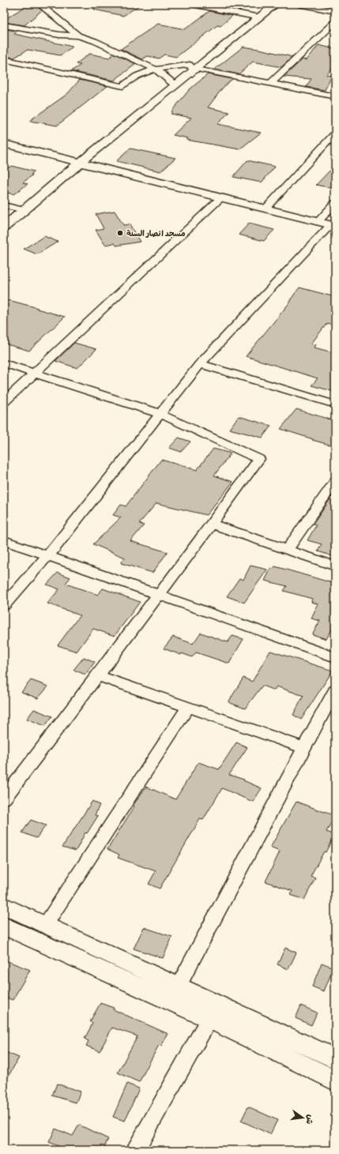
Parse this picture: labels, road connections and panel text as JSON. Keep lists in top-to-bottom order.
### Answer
{
  "places": ["مسجد انصار السنة"],
  "north": "right"
}
